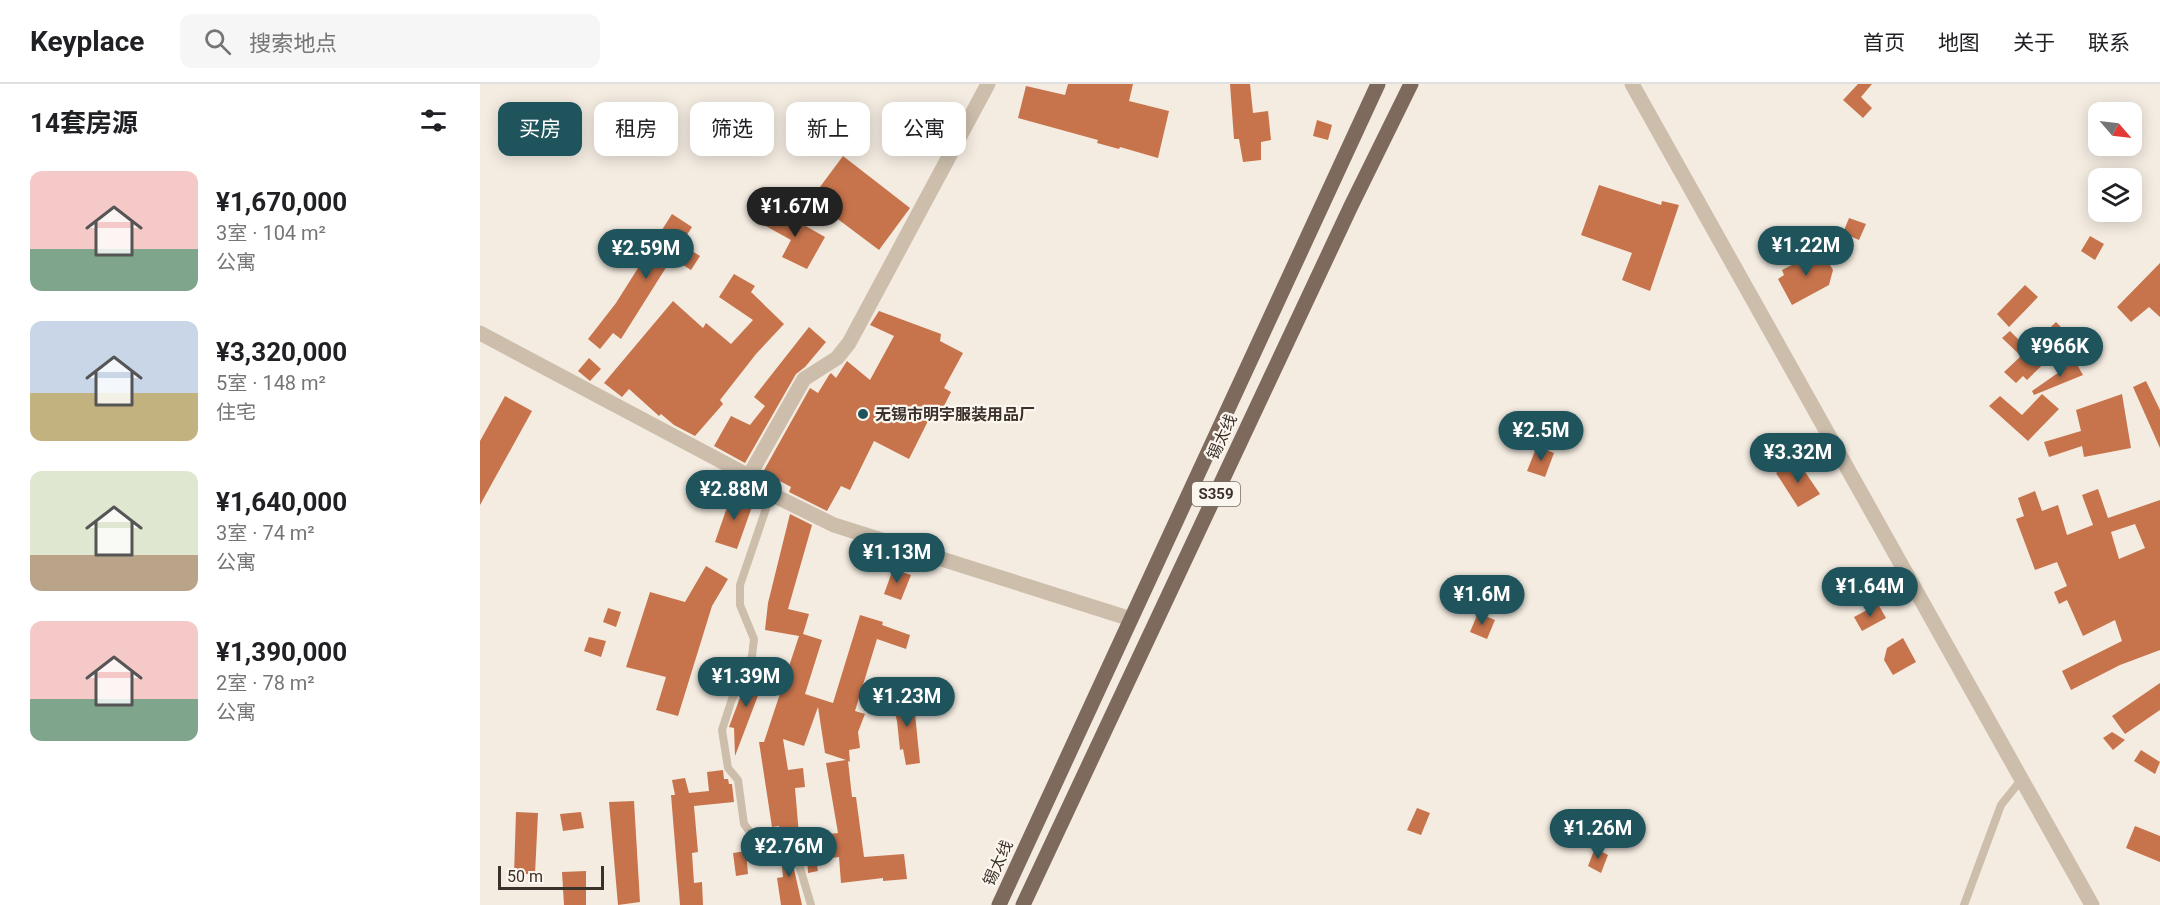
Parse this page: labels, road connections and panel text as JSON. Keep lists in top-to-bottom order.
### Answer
{
  "streets": {
    "main road": ["锡太线", "S359"]
  },
  "places": ["无锡市明宇服装用品厂"],
  "scale_bar": "50 m",
  "north": "bottom right",
  "page": {
    "header": "Keyplace",
    "search": "搜索地点",
    "nav": [
      "首页",
      "地图",
      "关于",
      "联系"
    ],
    "heading": "14套房源",
    "chip": [
      "买房",
      "租房",
      "筛选",
      "新上",
      "公寓"
    ],
    "list": [
      {
        "name": "¥1,670,000",
        "note": "3室 · 104 m² · 公寓"
      },
      {
        "name": "¥3,320,000",
        "note": "5室 · 148 m² · 住宅"
      },
      {
        "name": "¥1,640,000",
        "note": "3室 · 74 m² · 公寓"
      },
      {
        "name": "¥1,390,000",
        "note": "2室 · 78 m² · 公寓"
      }
    ],
    "price": [
      "¥1.67M",
      "¥1.22M",
      "¥2.59M",
      "¥966K",
      "¥2.5M",
      "¥3.32M",
      "¥2.88M",
      "¥1.13M",
      "¥1.64M",
      "¥1.6M",
      "¥1.39M",
      "¥1.23M",
      "¥1.26M",
      "¥2.76M"
    ],
    "scale": "50 m"
  }
}
